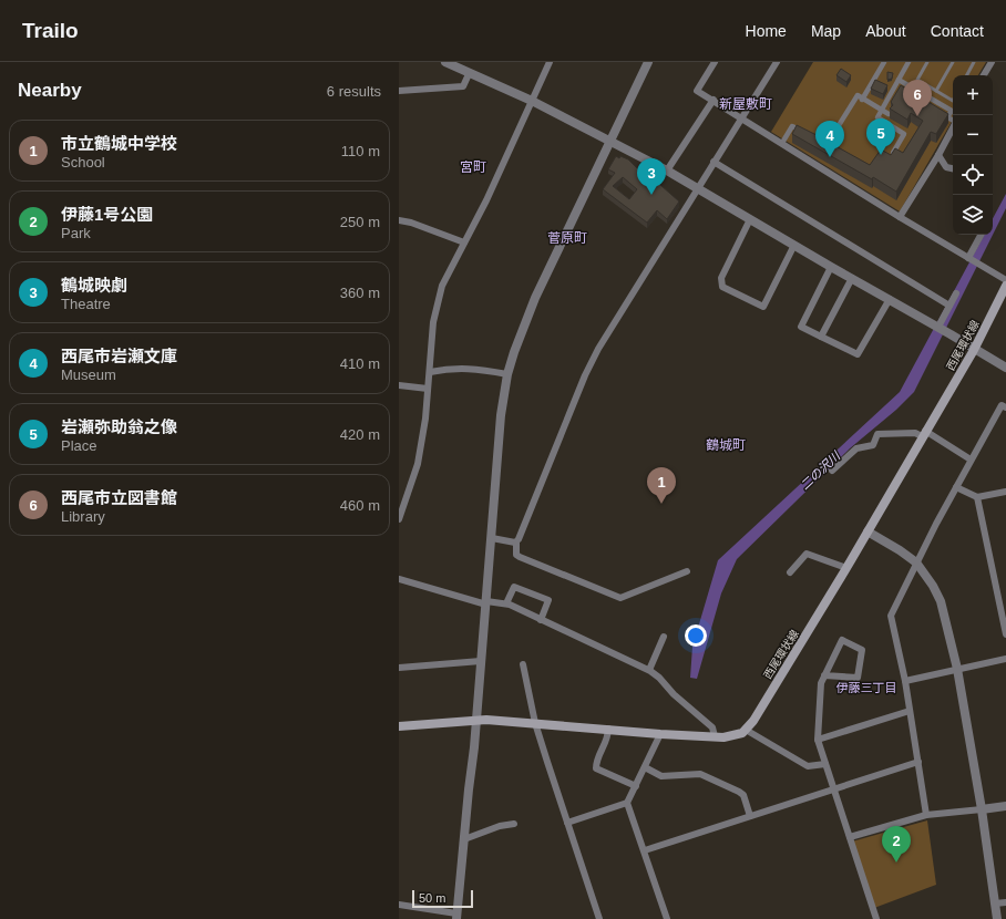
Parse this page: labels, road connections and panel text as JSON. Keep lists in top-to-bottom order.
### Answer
{
  "streets": {
    "main road": ["西尾環状線"]
  },
  "districts": [
    "新屋敷町",
    "宮町",
    "菅原町",
    "鶴城町",
    "伊藤三丁目"
  ],
  "water": ["二の沢川"],
  "scale_bar": "50 m",
  "page": {
    "header": "Trailo",
    "nav": [
      "Home",
      "Map",
      "About",
      "Contact"
    ],
    "heading": ["Nearby", "6 results"],
    "map_buttons": ["+", "−"],
    "pins": [
      "6",
      "5",
      "4",
      "3",
      "1",
      "2"
    ],
    "list": [
      {
        "mark": "1",
        "name": "市立鶴城中学校",
        "note": "School",
        "value": "110 m"
      },
      {
        "mark": "2",
        "name": "伊藤1号公園",
        "note": "Park",
        "value": "250 m"
      },
      {
        "mark": "3",
        "name": "鶴城映劇",
        "note": "Theatre",
        "value": "360 m"
      },
      {
        "mark": "4",
        "name": "西尾市岩瀬文庫",
        "note": "Museum",
        "value": "410 m"
      },
      {
        "mark": "5",
        "name": "岩瀬弥助翁之像",
        "note": "Place",
        "value": "420 m"
      },
      {
        "mark": "6",
        "name": "西尾市立図書館",
        "note": "Library",
        "value": "460 m"
      }
    ],
    "scale": "50 m"
  }
}
